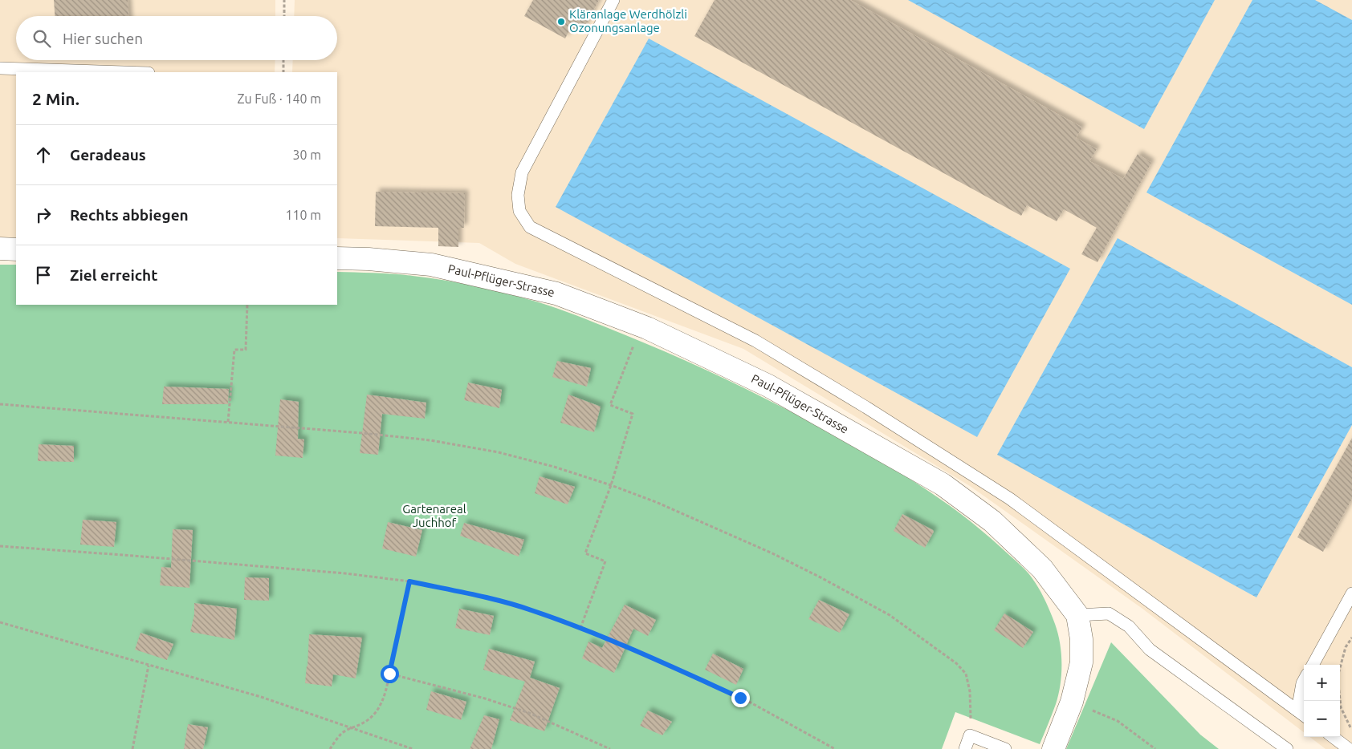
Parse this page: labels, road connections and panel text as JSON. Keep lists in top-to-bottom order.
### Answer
{
  "streets": {
    "street": ["Paul-Pflüger-Strasse"]
  },
  "parks": ["Gartenareal Juchhof"],
  "places": ["Kläranlage Werdhölzli Ozonungsanlage"],
  "page": {
    "search": "Hier suchen",
    "heading": ["2 Min.", "Zu Fuß · 140 m"],
    "list": [
      ["Geradeaus", "30 m"],
      ["Rechts abbiegen", "110 m"],
      "Ziel erreicht"
    ],
    "map_buttons": ["+", "−"]
  }
}
